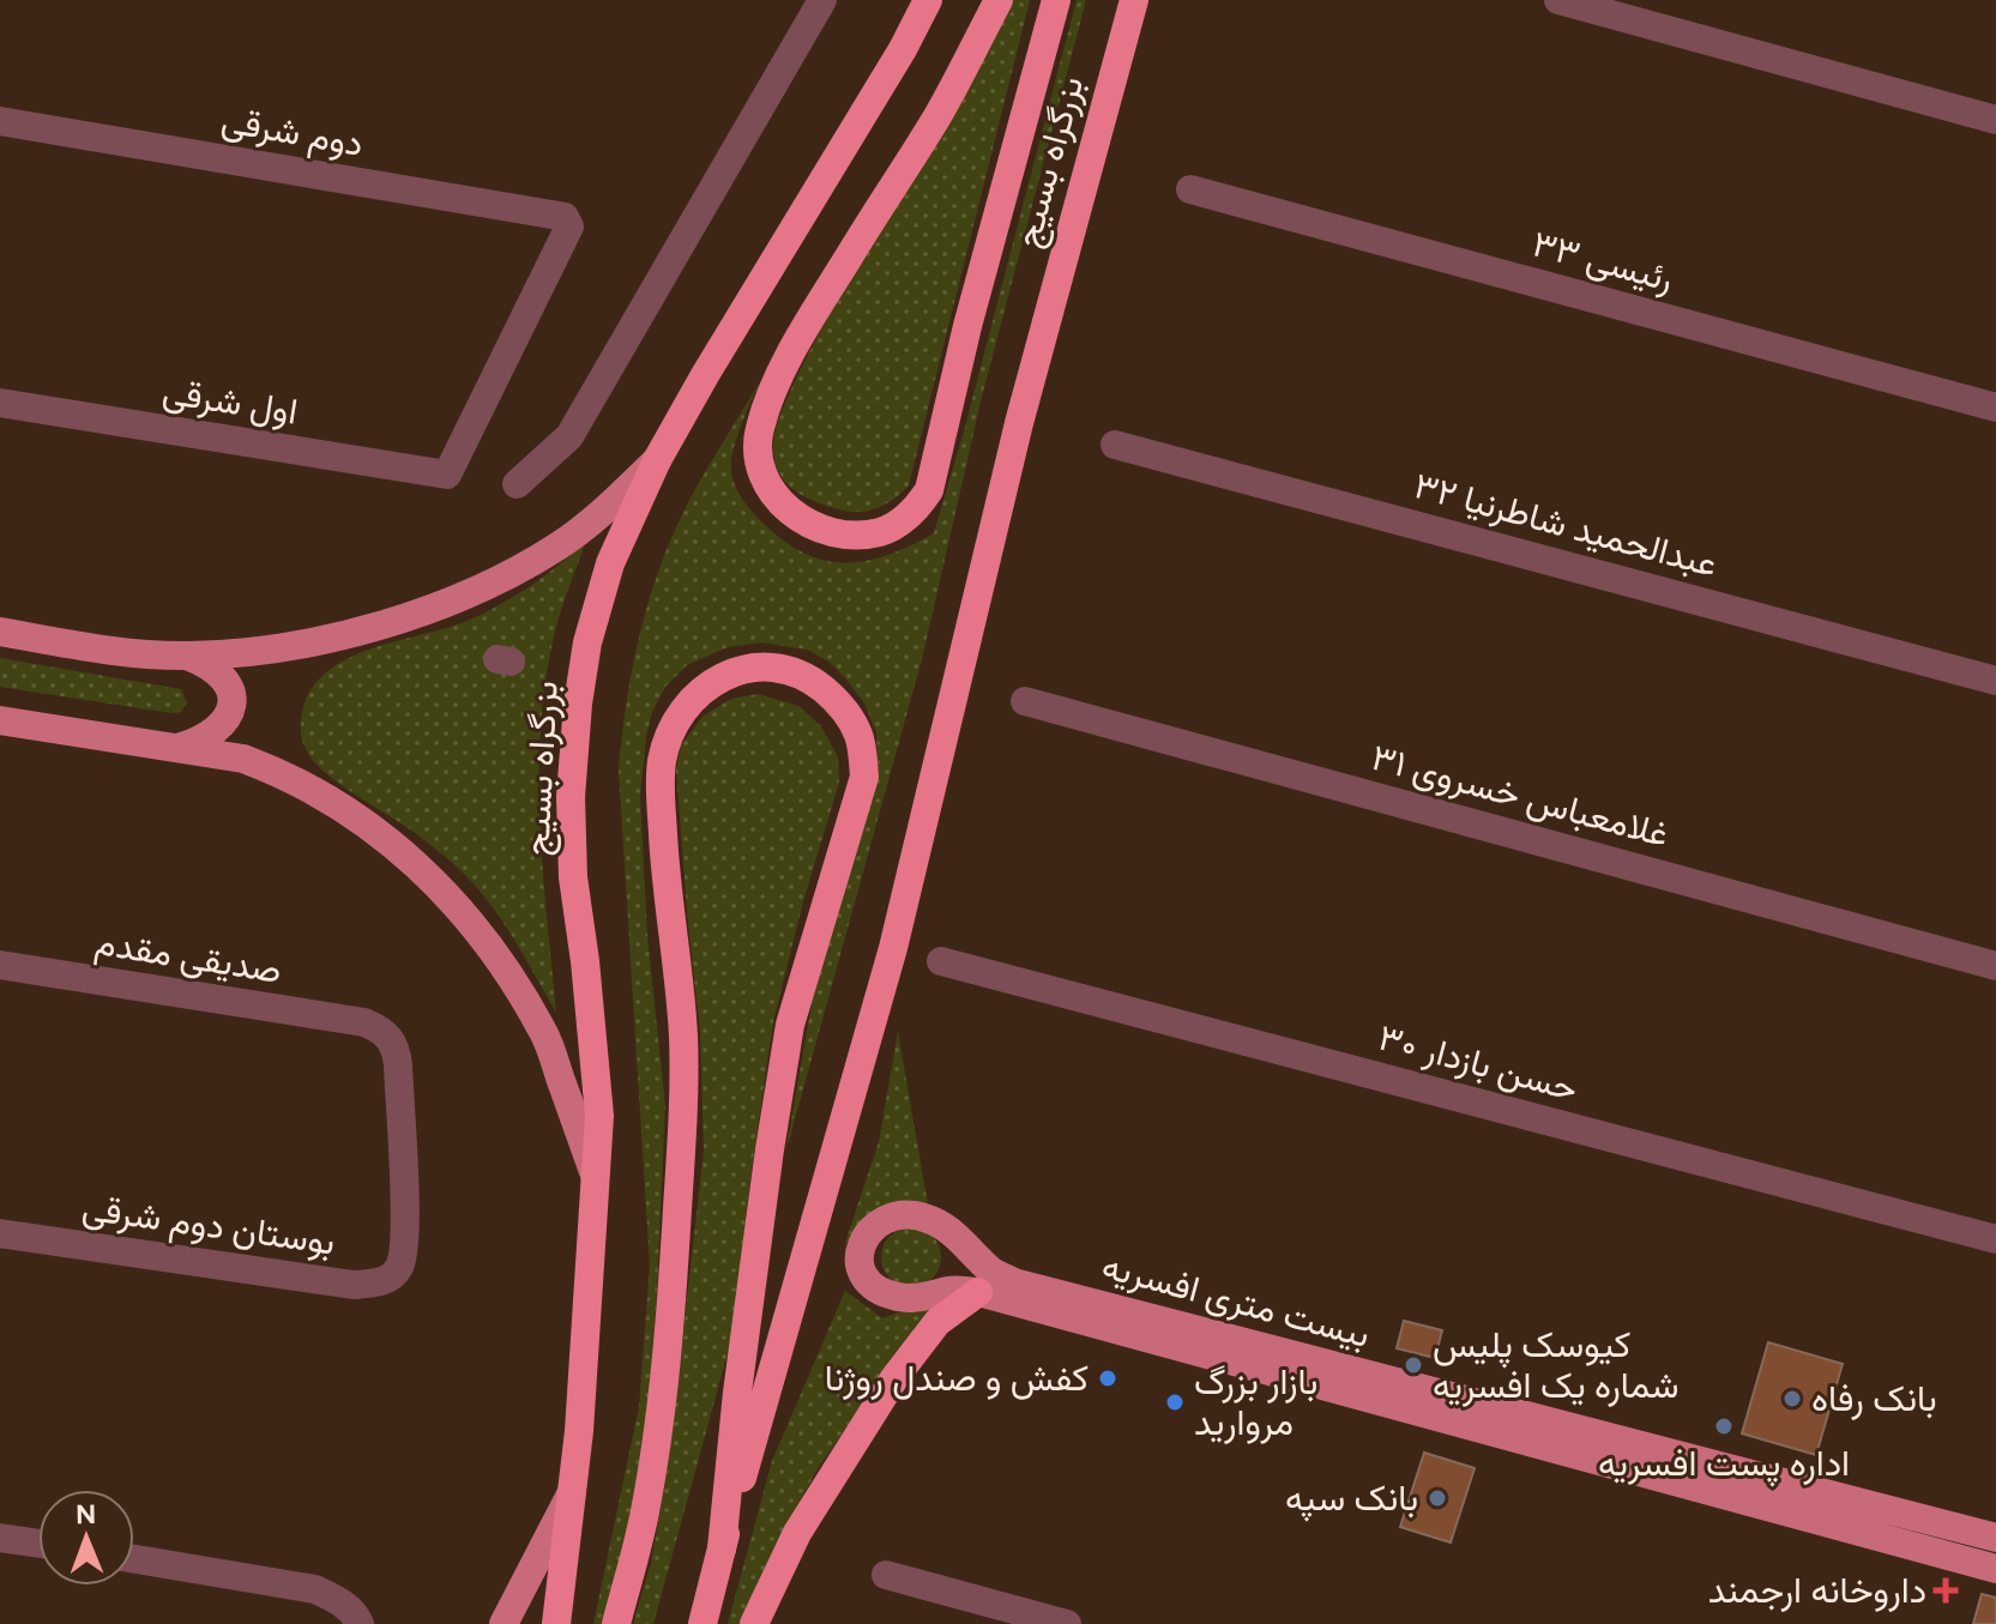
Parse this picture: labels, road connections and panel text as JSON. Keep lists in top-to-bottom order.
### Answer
{
  "streets": {
    "highway": ["بزرگراه بسیج"],
    "main road": ["بیست متری افسریه"],
    "street": [
      "دوم شرقی",
      "رئیسی ۳۳",
      "اول شرقی",
      "عبدالحمید شاطرنیا ۳۲",
      "غلامعباس خسروی ۳۱",
      "صدیقی مقدم",
      "حسن بازدار ۳۰",
      "بوستان دوم شرقی"
    ]
  },
  "crossings": [
    ["دوم شرقی", "اول شرقی"],
    ["صدیقی مقدم", "بوستان دوم شرقی"]
  ],
  "places": {
    "other": [
      "کیوسک پلیس شماره یک افسریه",
      "کفش و صندل روژنا",
      "بانک رفاه",
      "بازار بزرگ مروارید",
      "اداره پست افسریه",
      "بانک سپه"
    ],
    "health": ["داروخانه ارجمند"]
  },
  "north": "top"
}
